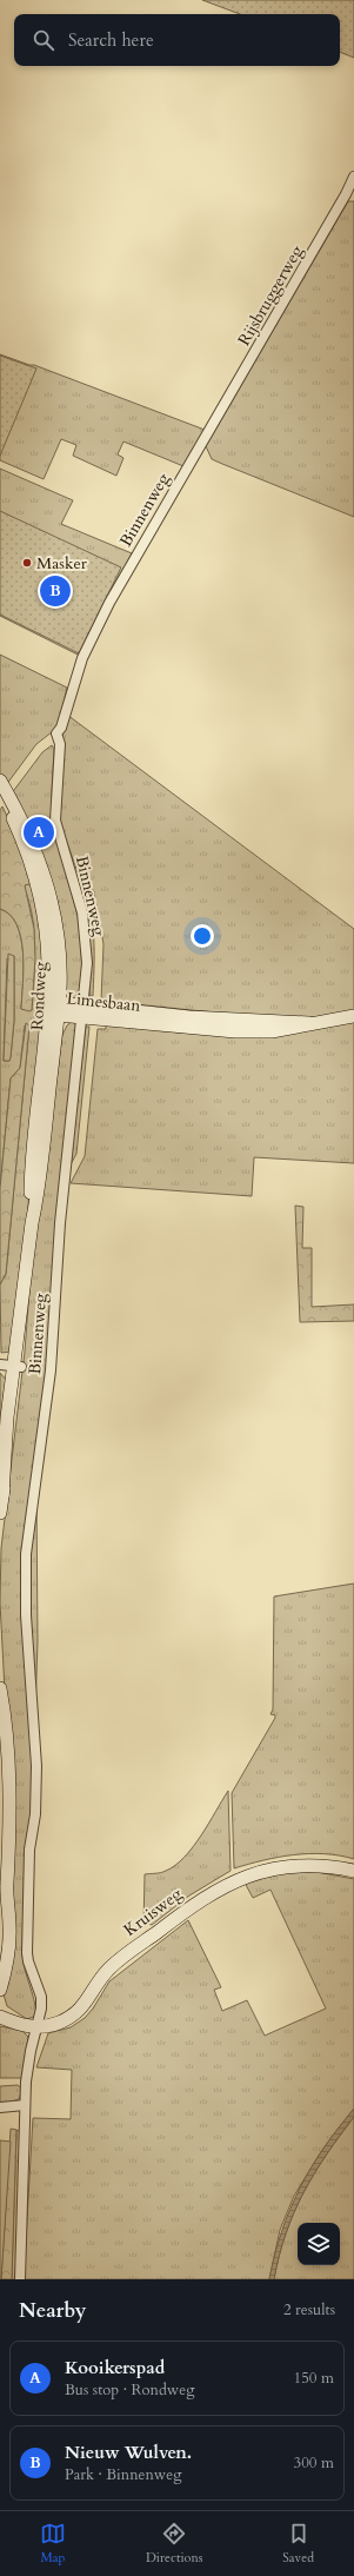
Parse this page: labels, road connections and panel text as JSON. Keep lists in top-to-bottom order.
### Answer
{
  "streets": {
    "main road": ["Rondweg", "Limesbaan", "Kruisweg"],
    "street": ["Rijsbruggerweg", "Binnenweg"]
  },
  "crossings": [
    ["Rijsbruggerweg", "Binnenweg"],
    ["Binnenweg", "Limesbaan"],
    ["Binnenweg", "Kruisweg"],
    ["Rondweg", "Limesbaan"]
  ],
  "places": ["Masker"],
  "page": {
    "search": "Search here",
    "pins": ["B", "A"],
    "heading": ["Nearby", "2 results"],
    "list": [
      {
        "mark": "A",
        "name": "Kooikerspad",
        "note": "Bus stop · Rondweg",
        "value": "150 m"
      },
      {
        "mark": "B",
        "name": "Nieuw Wulven.",
        "note": "Park · Binnenweg",
        "value": "300 m"
      }
    ],
    "nav": ["Map", "Directions", "Saved"]
  }
}
